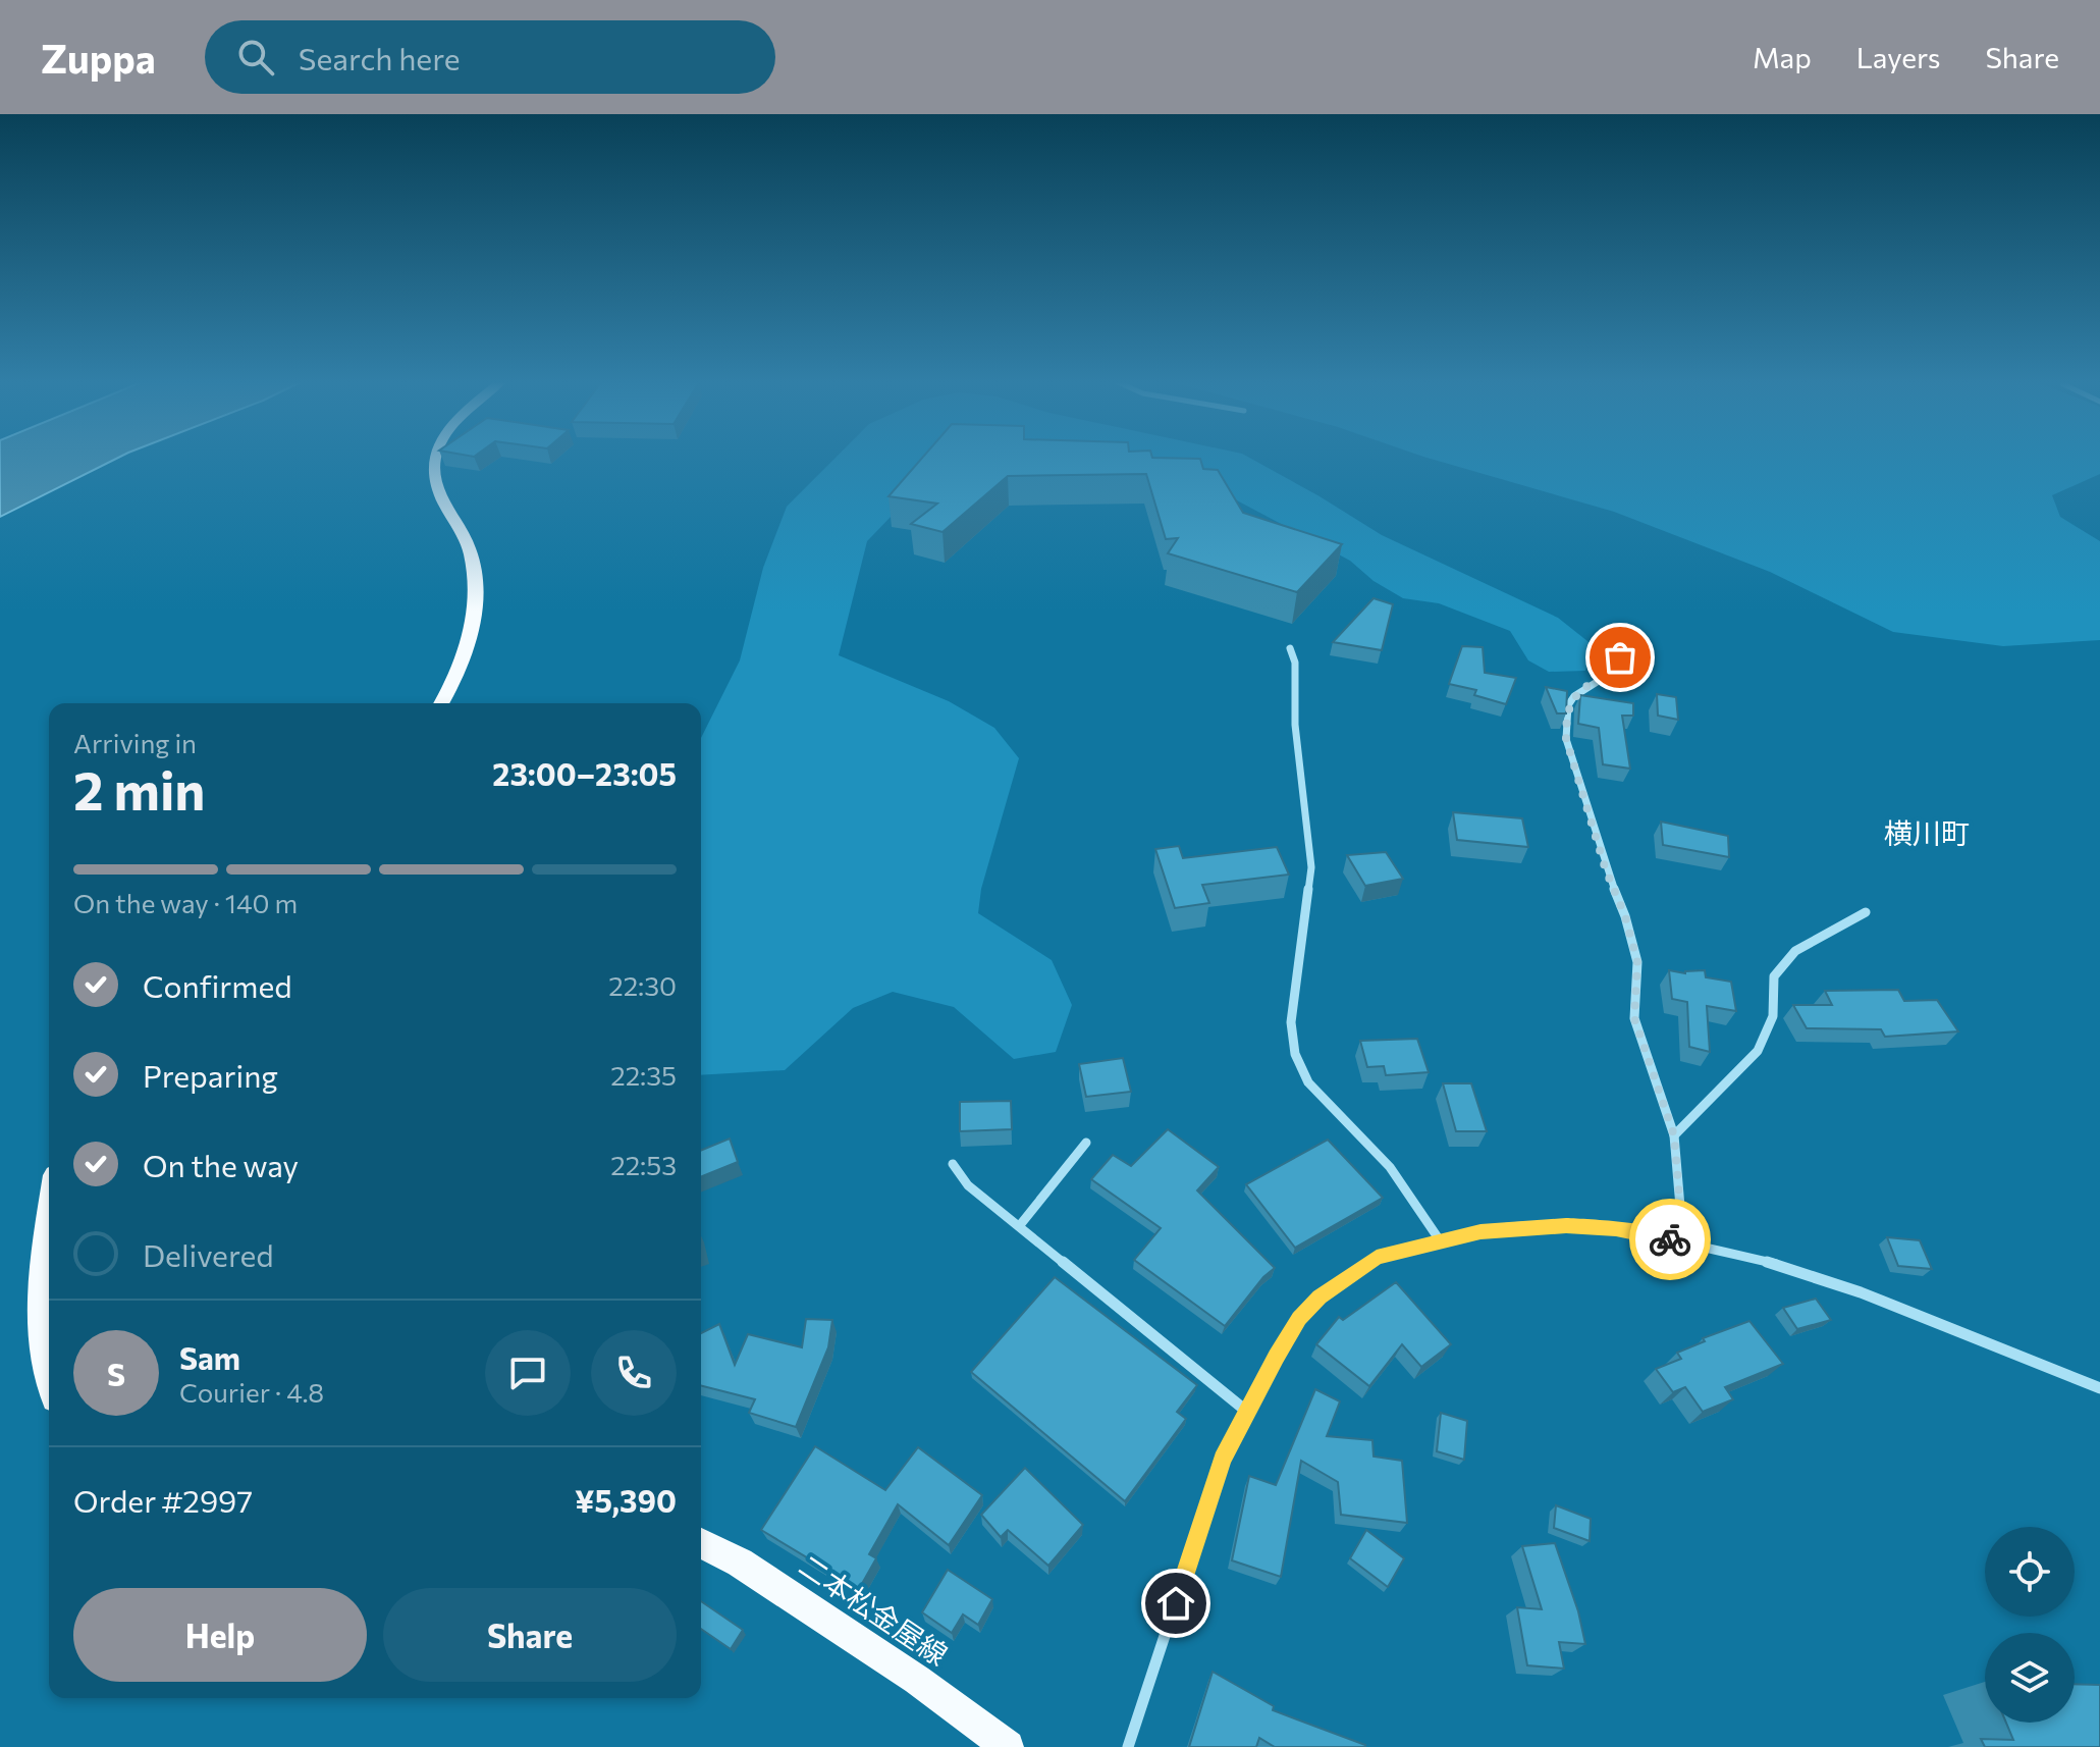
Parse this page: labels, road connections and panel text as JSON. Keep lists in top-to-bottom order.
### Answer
{
  "streets": {
    "main road": ["二本松金屋線"]
  },
  "districts": ["横川町"],
  "page": {
    "header": "Zuppa",
    "search": "Search here",
    "nav": ["Map", "Layers", "Share"],
    "heading": ["2 min", "Arriving in", "23:00–23:05"],
    "panel": [
      "Sam",
      "Courier · 4.8",
      "Order #2997",
      "¥5,390"
    ],
    "bar": "On the way · 140 m",
    "list": [
      ["Confirmed", "22:30"],
      ["Preparing", "22:35"],
      ["On the way", "22:53"],
      "Delivered"
    ],
    "round": "S",
    "buttons": ["Help", "Share"]
  }
}
